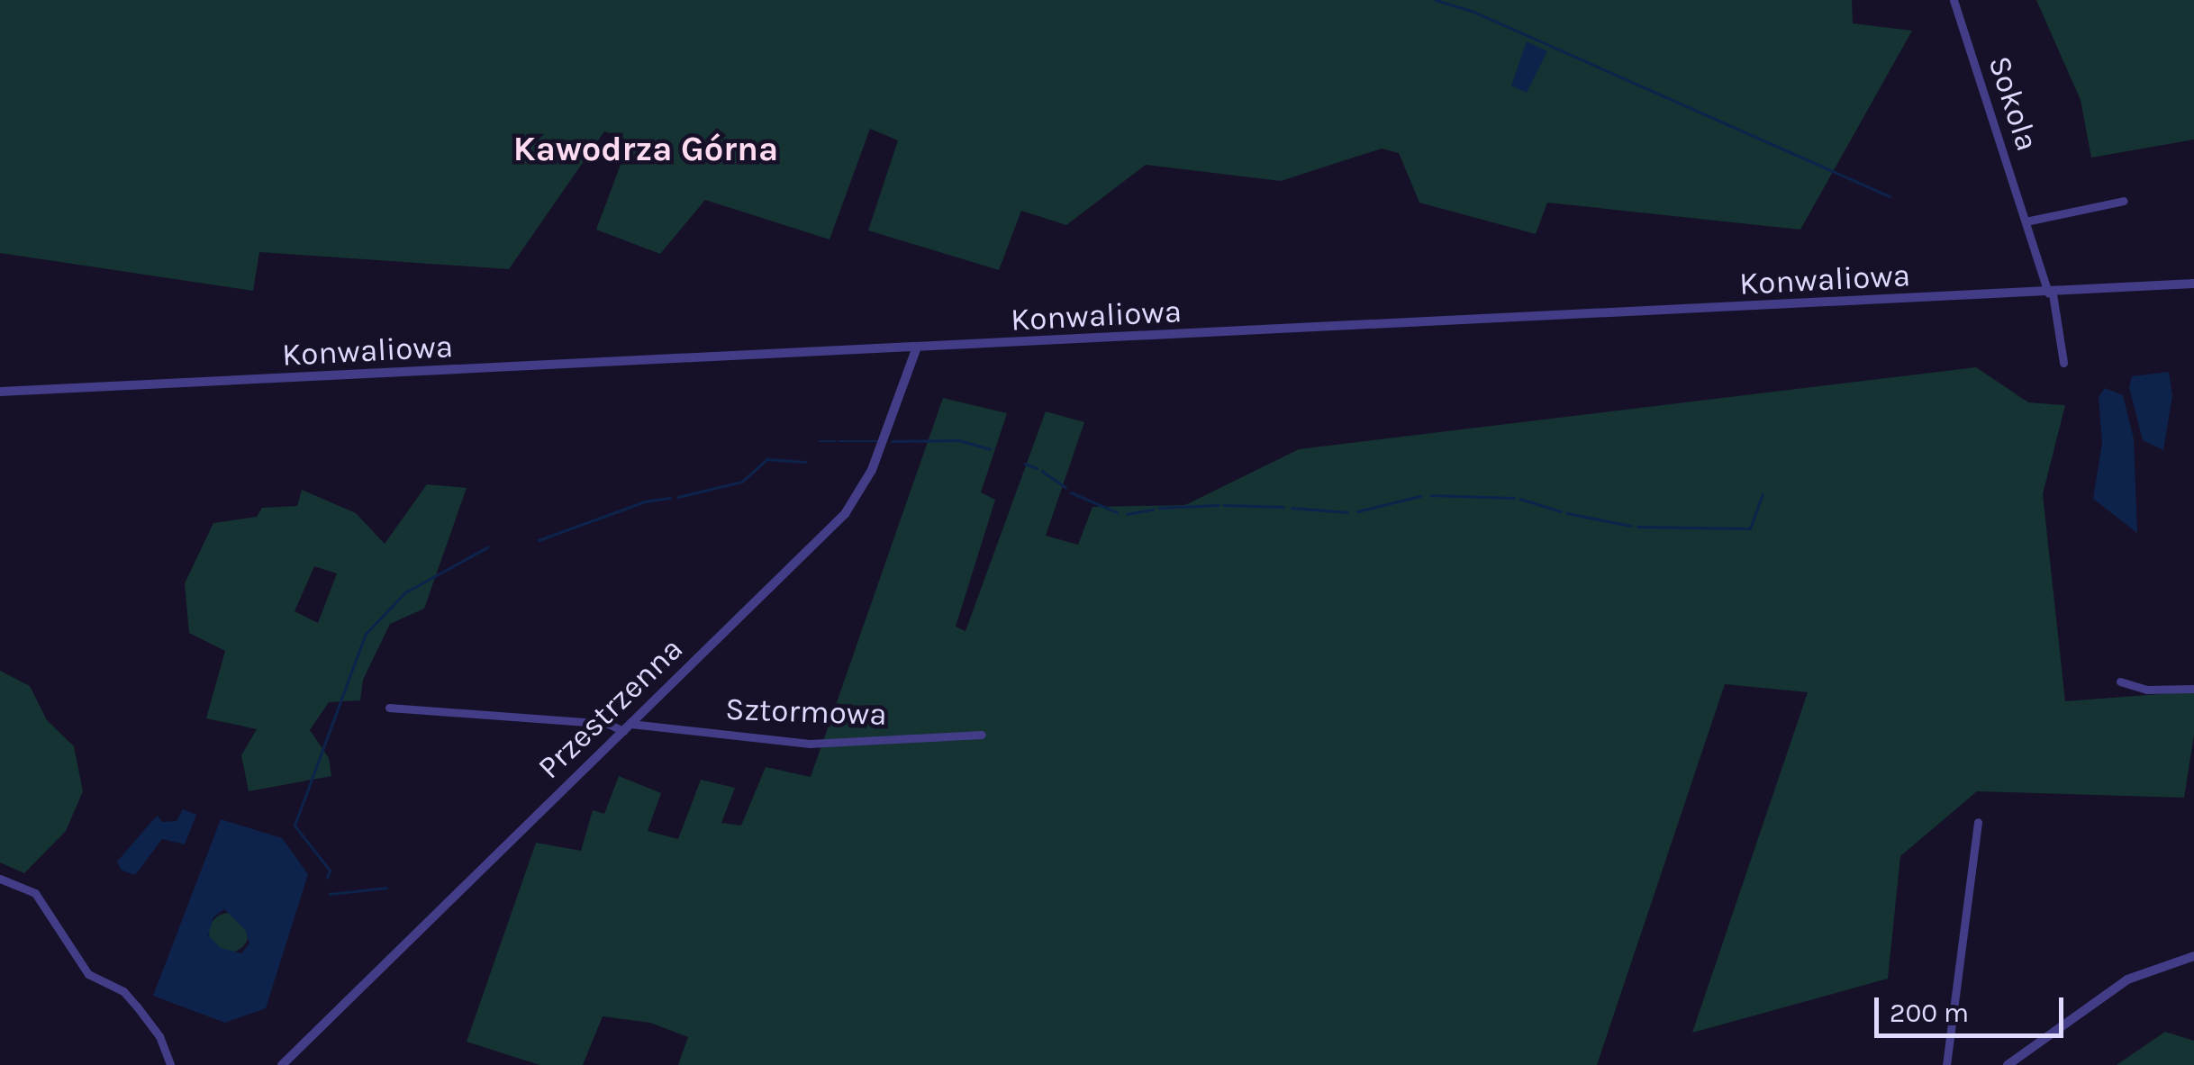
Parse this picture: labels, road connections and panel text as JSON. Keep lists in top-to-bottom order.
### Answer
{
  "streets": {
    "street": [
      "Sokola",
      "Konwaliowa",
      "Przestrzenna",
      "Sztormowa"
    ]
  },
  "crossings": [
    ["Sokola", "Konwaliowa"],
    ["Konwaliowa", "Przestrzenna"],
    ["Przestrzenna", "Sztormowa"]
  ],
  "districts": ["Kawodrza Górna"],
  "scale_bar": "200 m"
}
